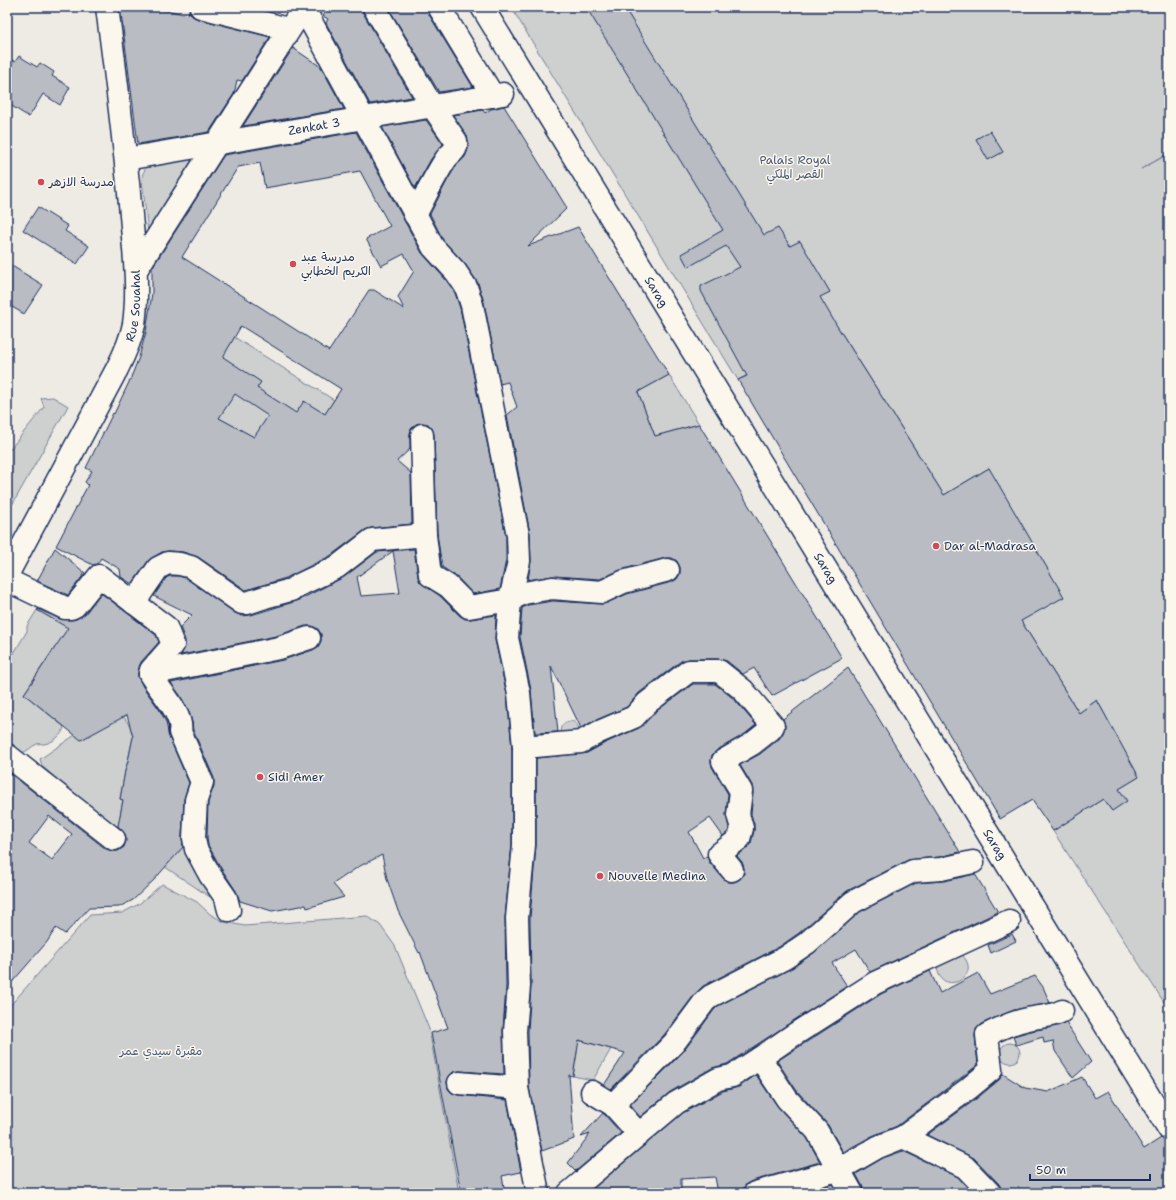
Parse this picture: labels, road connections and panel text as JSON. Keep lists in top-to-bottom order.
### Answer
{
  "streets": {
    "street": ["Zenkat 3", "Sarag", "Rue Souahal"]
  },
  "crossings": [
    ["Zenkat 3", "Rue Souahal"]
  ],
  "parks": ["Palais Royal القصر الملكي", "مقبرة سيدي عمر"],
  "places": [
    "مدرسة الازهر",
    "مدرسة عبد الكريم الخطابي",
    "Dar al-Madrasa",
    "Sidi Amer",
    "Nouvelle Medina"
  ],
  "scale_bar": "50 m"
}
